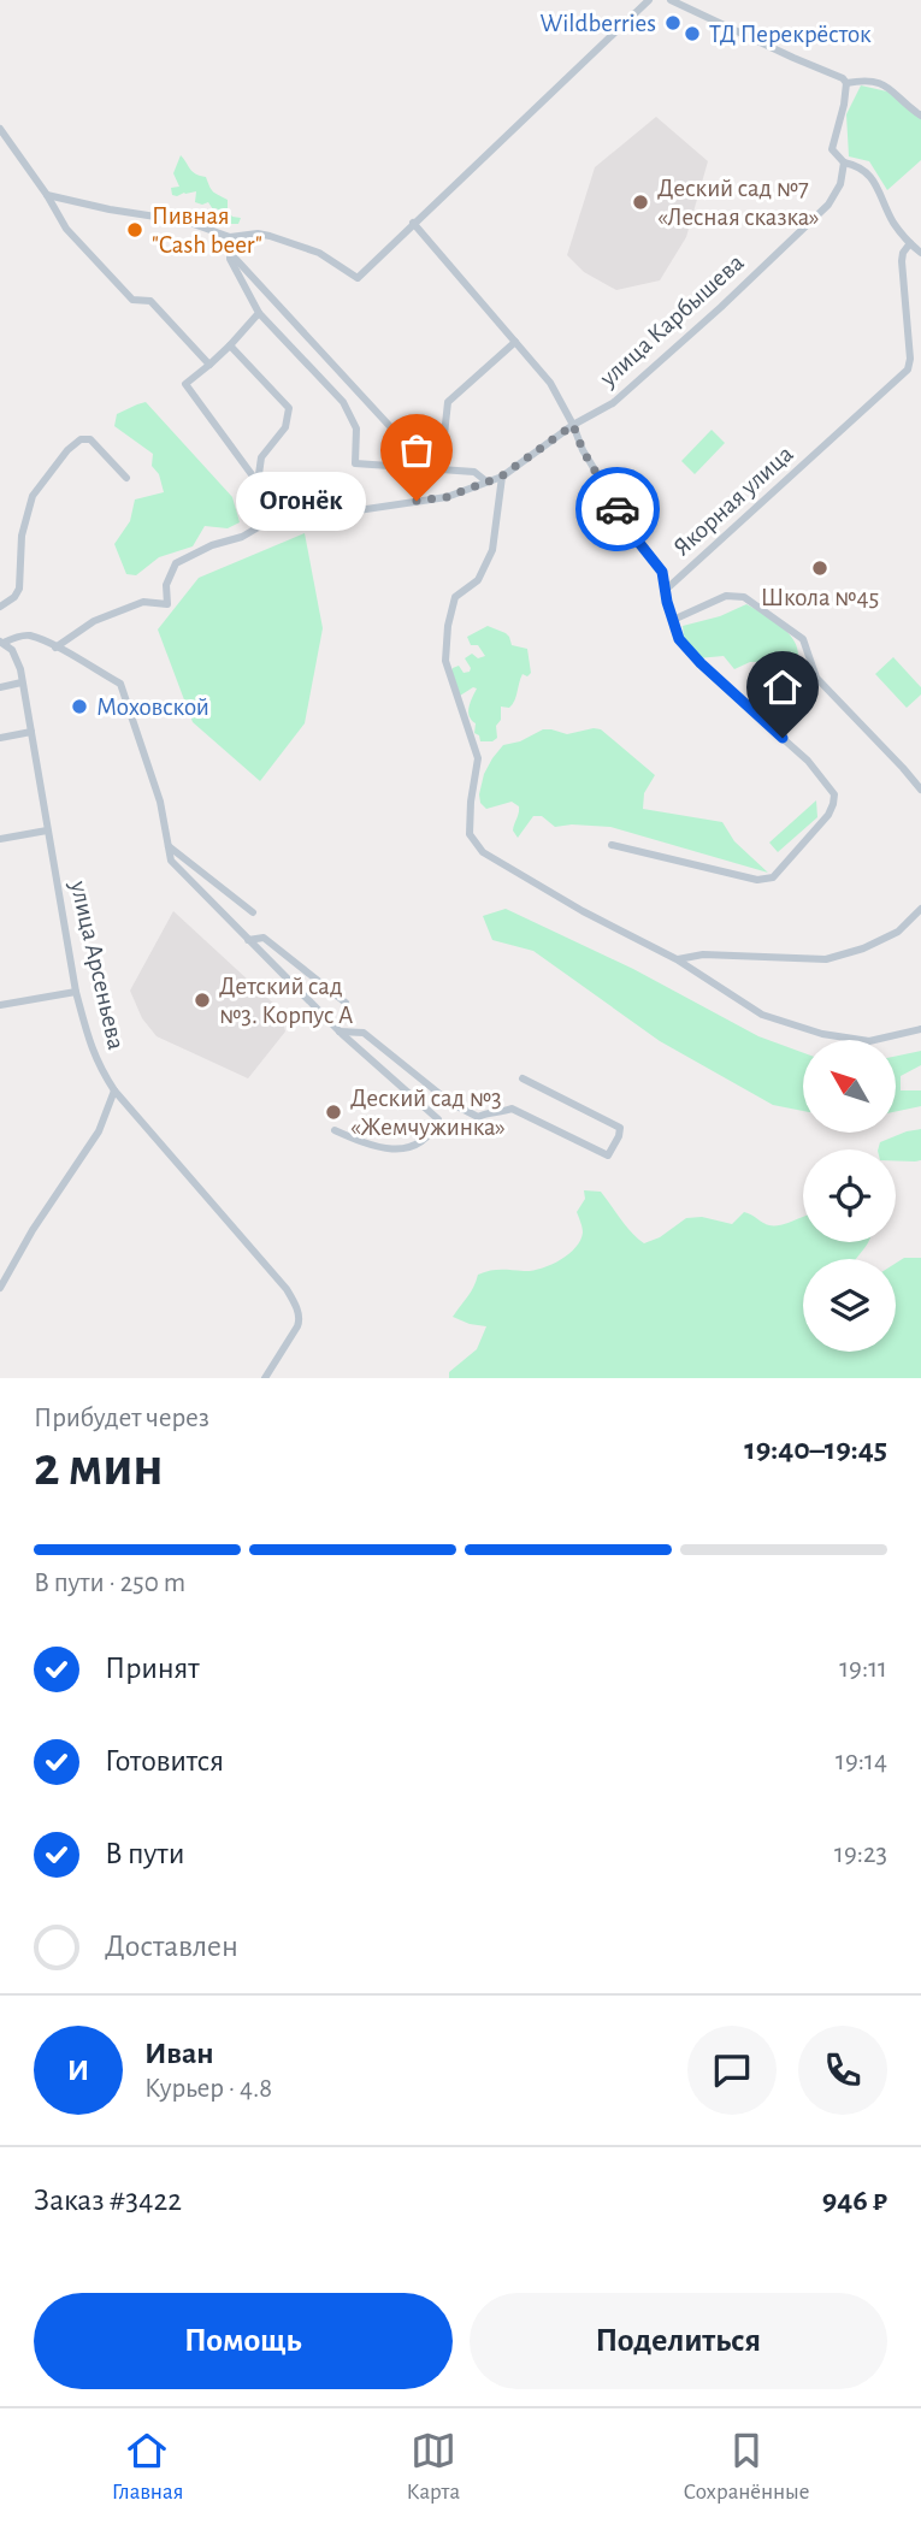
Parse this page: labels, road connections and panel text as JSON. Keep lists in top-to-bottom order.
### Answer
{
  "streets": {
    "street": ["улица Карбышева", "Якорная улица", "улица Арсеньева"]
  },
  "places": [
    "Wildberries",
    "ТД Перекрёсток",
    "Деский сад №7 «Лесная сказка»",
    "Пивная \"Cash beer\"",
    "Огонёк",
    "Школа №45",
    "Моховской",
    "Детский сад №3. Корпус А",
    "Деский сад №3 «Жемчужинка»"
  ],
  "north": "top left",
  "page": {
    "bubble": "Огонёк",
    "heading": ["2 мин", "Прибудет через", "19:40–19:45"],
    "panel": [
      "Иван",
      "Курьер · 4.8",
      "Заказ #3422",
      "946 ₽"
    ],
    "bar": "В пути · 250 m",
    "list": [
      ["Принят", "19:11"],
      ["Готовится", "19:14"],
      ["В пути", "19:23"],
      "Доставлен"
    ],
    "round": "И",
    "buttons": ["Помощь", "Поделиться"],
    "tabs": ["Главная", "Карта", "Сохранённые"]
  }
}
